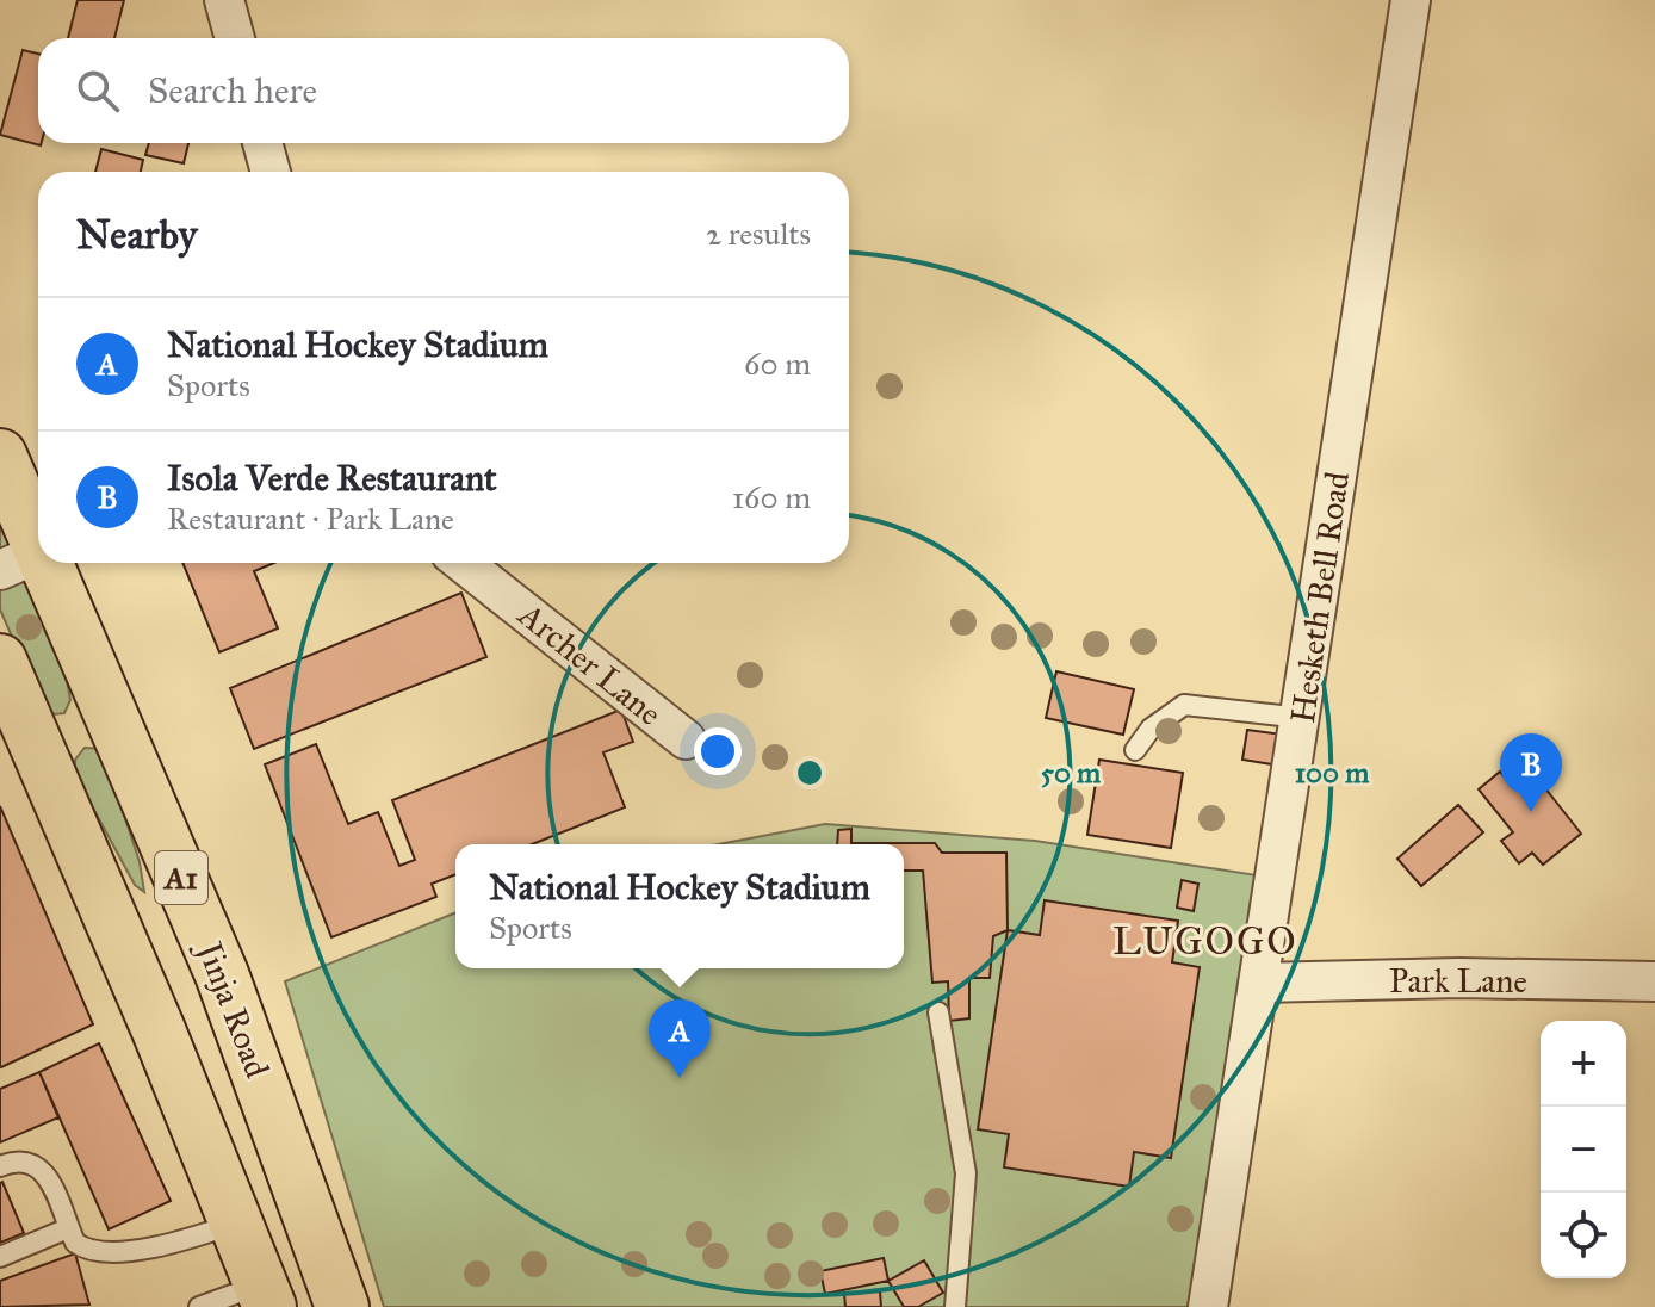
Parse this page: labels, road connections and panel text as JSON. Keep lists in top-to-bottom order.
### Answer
{
  "streets": {
    "highway": ["A1", "Jinja Road"],
    "street": ["Hesketh Bell Road", "Archer Lane", "Park Lane"]
  },
  "crossings": [
    ["Hesketh Bell Road", "Park Lane"]
  ],
  "districts": ["LUGOGO"],
  "page": {
    "search": "Search here",
    "heading": ["Nearby", "2 results"],
    "list": [
      {
        "mark": "A",
        "name": "National Hockey Stadium",
        "note": "Sports",
        "value": "60 m"
      },
      {
        "mark": "B",
        "name": "Isola Verde Restaurant",
        "note": "Restaurant · Park Lane",
        "value": "160 m"
      }
    ],
    "pins": ["B", "A"],
    "popup": ["National Hockey Stadium", "Sports"],
    "map_buttons": ["+", "−"]
  },
  "rings": ["50 m", "100 m"]
}
